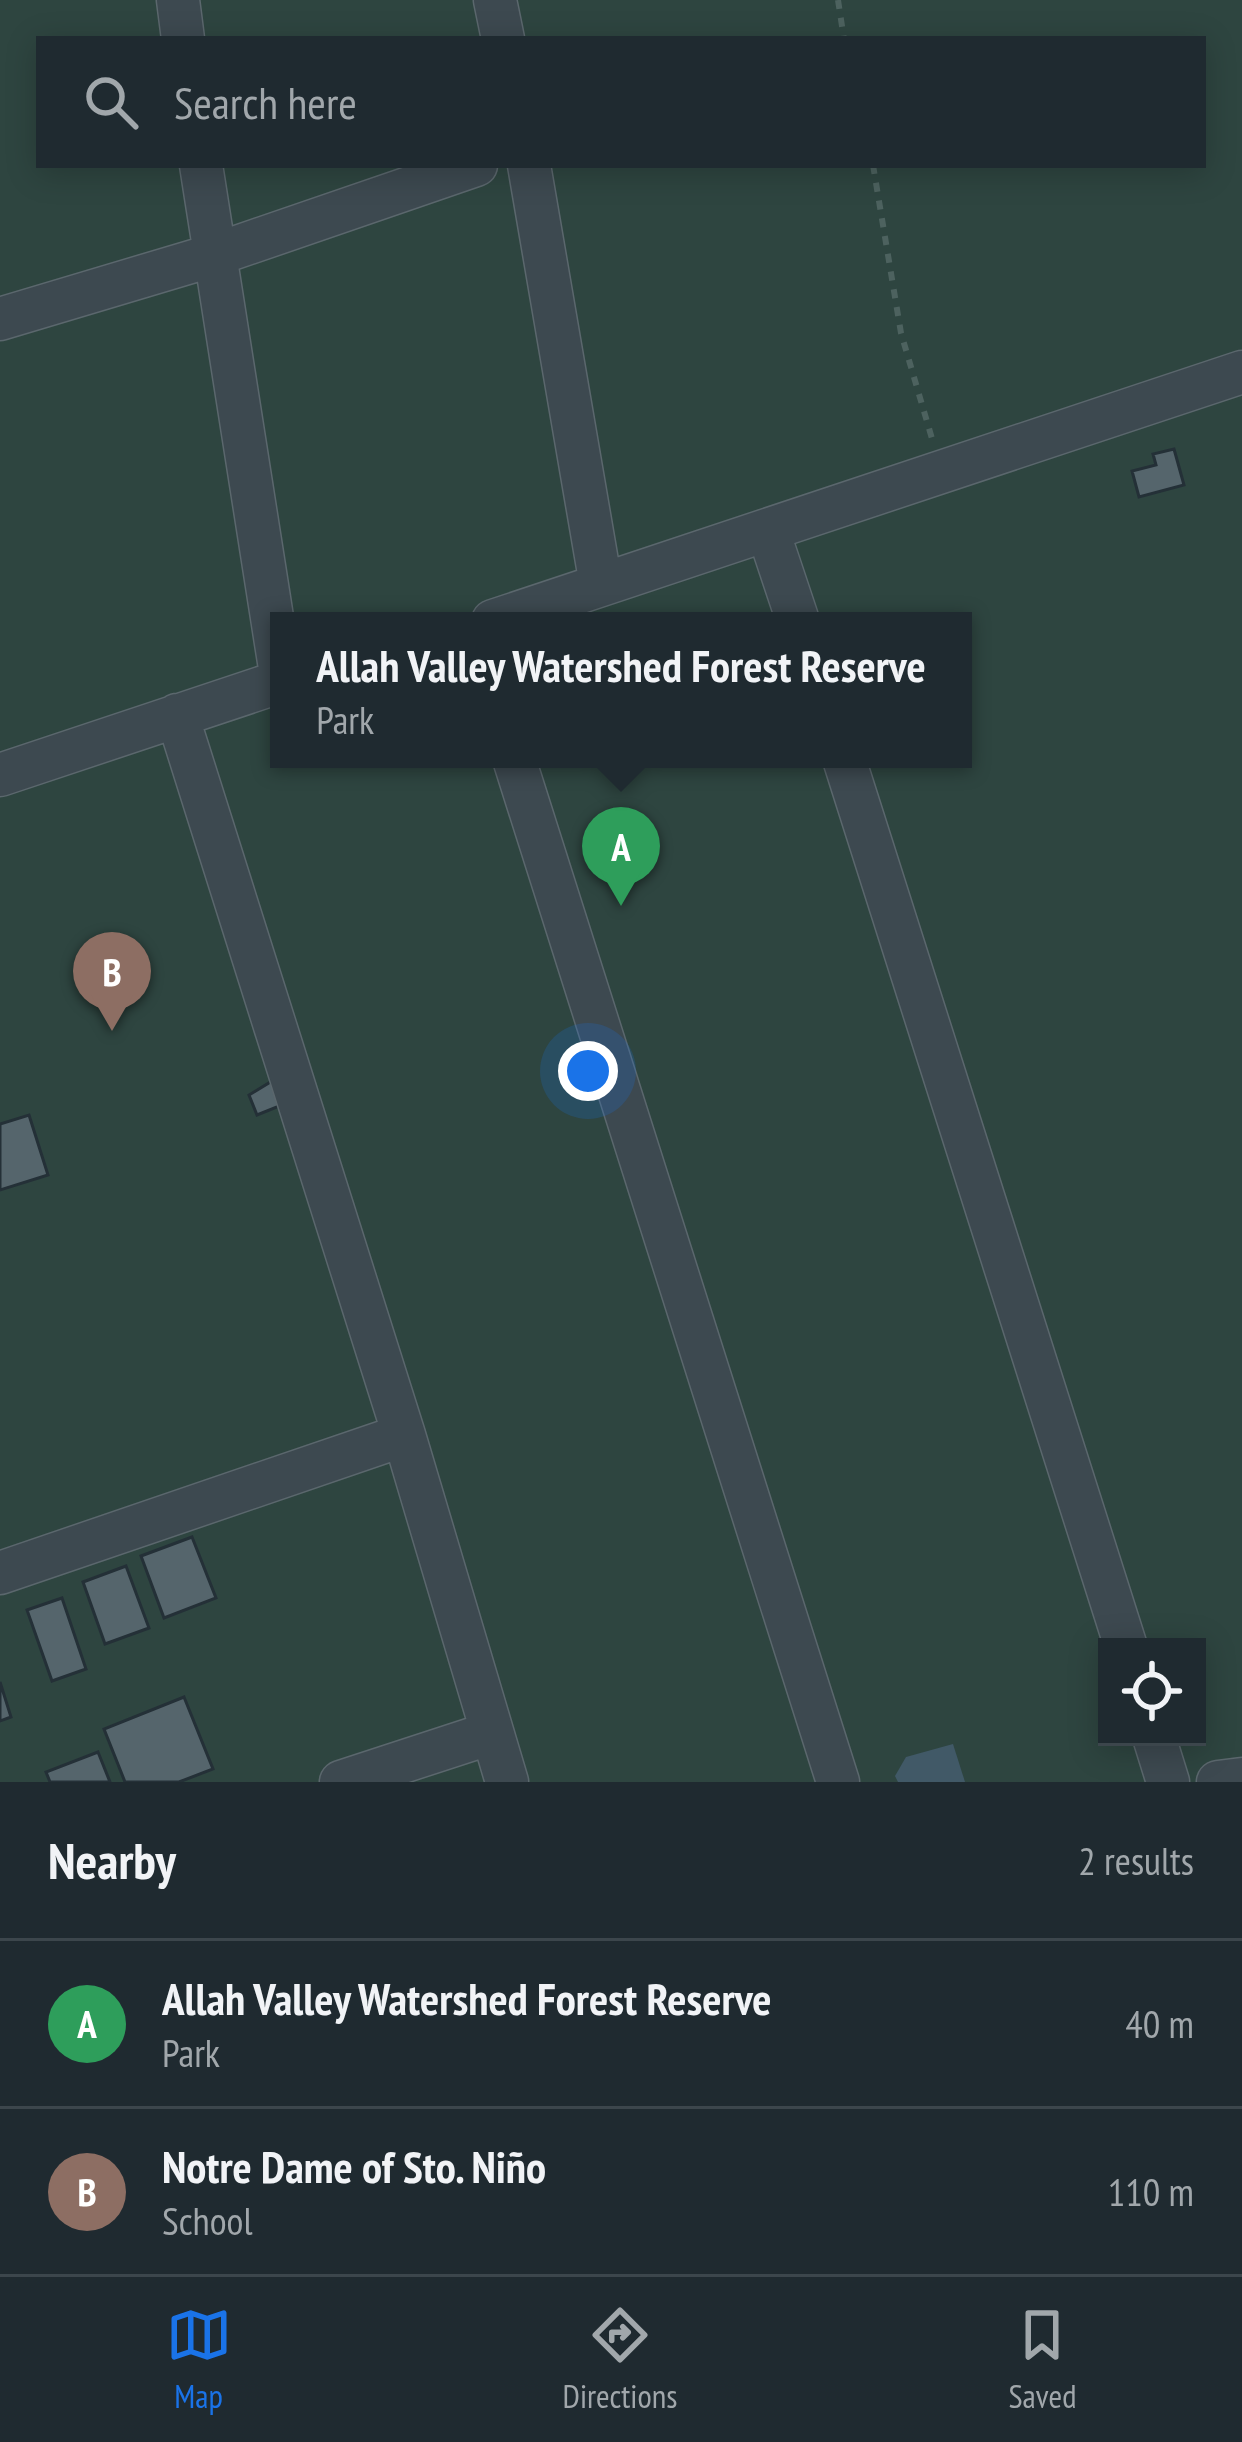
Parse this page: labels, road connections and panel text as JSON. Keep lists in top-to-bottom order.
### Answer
{
  "page": {
    "search": "Search here",
    "popup": ["Allah Valley Watershed Forest Reserve", "Park"],
    "pins": ["A", "B"],
    "heading": ["Nearby", "2 results"],
    "list": [
      {
        "mark": "A",
        "name": "Allah Valley Watershed Forest Reserve",
        "note": "Park",
        "value": "40 m"
      },
      {
        "mark": "B",
        "name": "Notre Dame of Sto. Niño",
        "note": "School",
        "value": "110 m"
      }
    ],
    "nav": ["Map", "Directions", "Saved"]
  }
}
